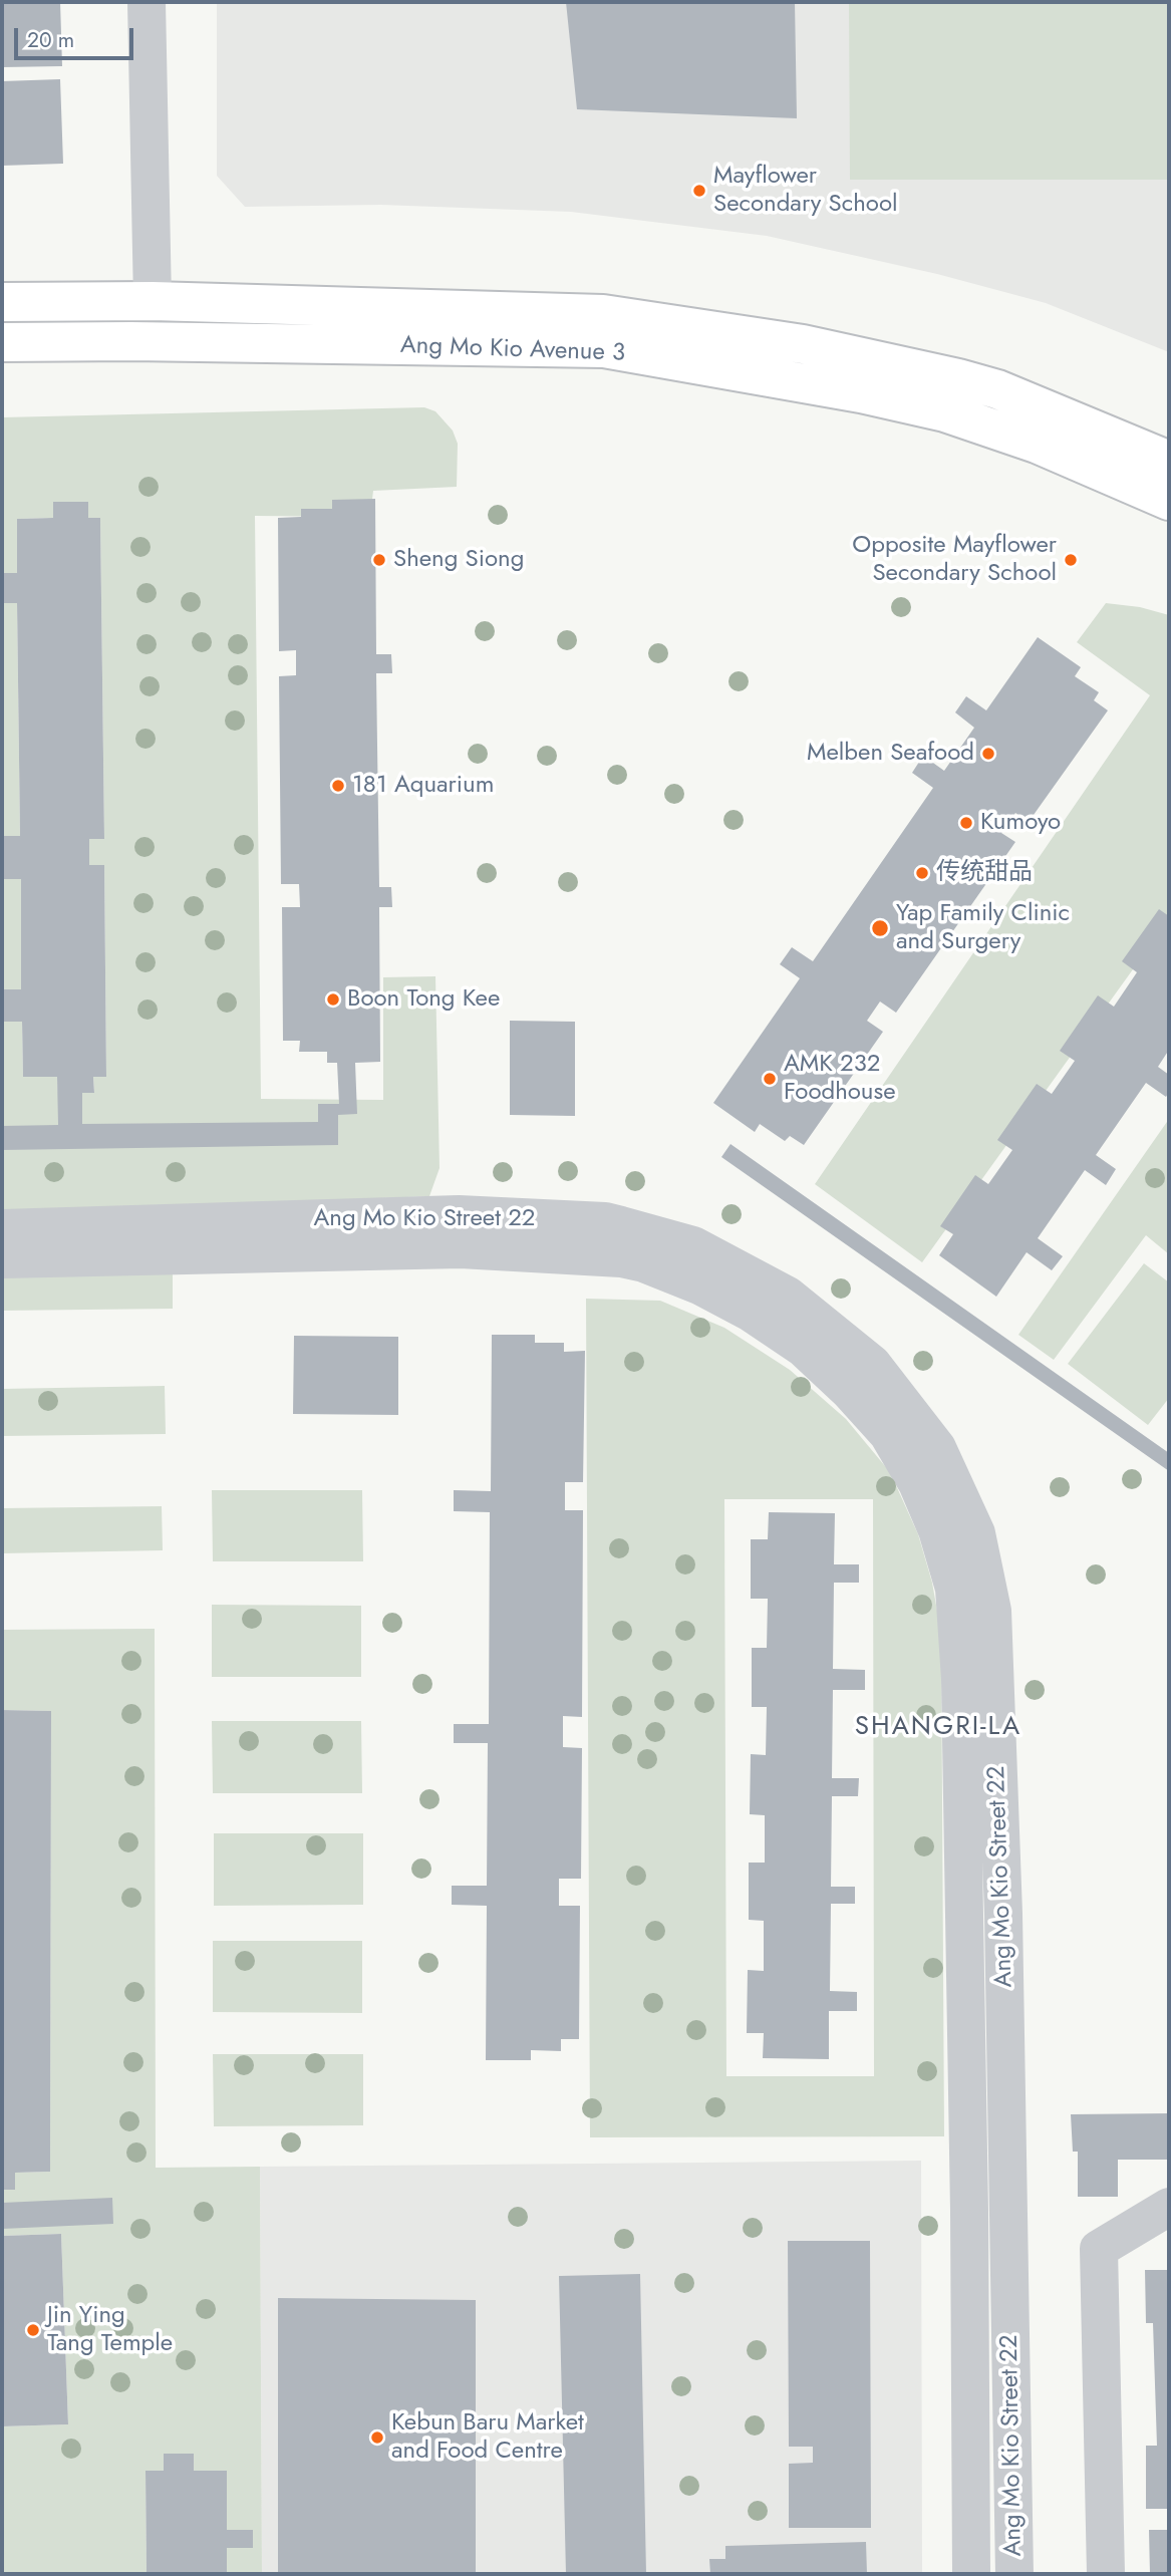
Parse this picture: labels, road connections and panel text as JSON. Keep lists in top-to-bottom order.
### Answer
{
  "streets": {
    "main road": ["Ang Mo Kio Avenue 3"],
    "street": ["Ang Mo Kio Street 22"]
  },
  "districts": ["SHANGRI-LA"],
  "places": [
    "Mayflower Secondary School",
    "Sheng Siong",
    "Opposite Mayflower Secondary School",
    "Melben Seafood",
    "181 Aquarium",
    "Kumoyo",
    "传统甜品",
    "Yap Family Clinic and Surgery",
    "Boon Tong Kee",
    "AMK 232 Foodhouse",
    "Jin Ying Tang Temple",
    "Kebun Baru Market and Food Centre"
  ],
  "scale_bar": "20 m"
}
